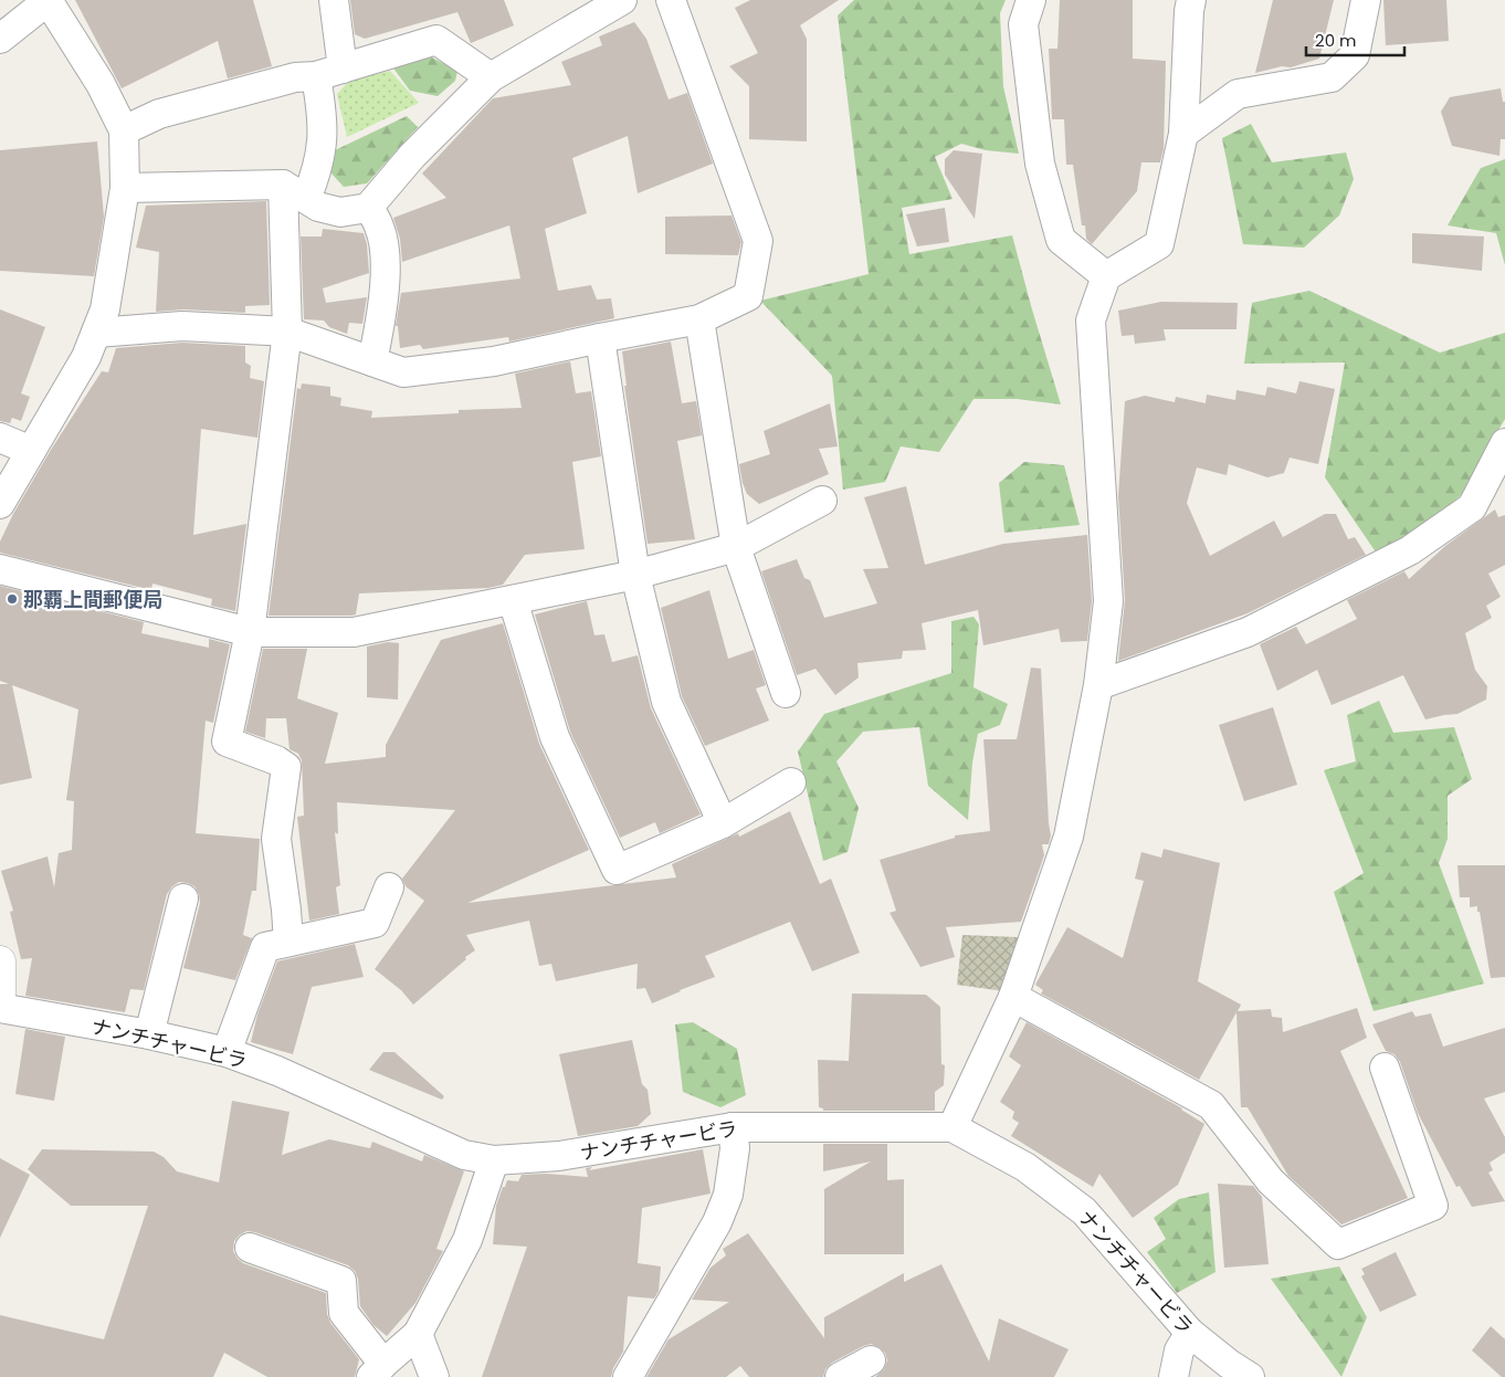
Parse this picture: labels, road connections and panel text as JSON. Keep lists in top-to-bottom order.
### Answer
{
  "streets": {
    "street": ["ナンチチャービラ"]
  },
  "places": ["那覇上間郵便局"],
  "scale_bar": "20 m"
}
